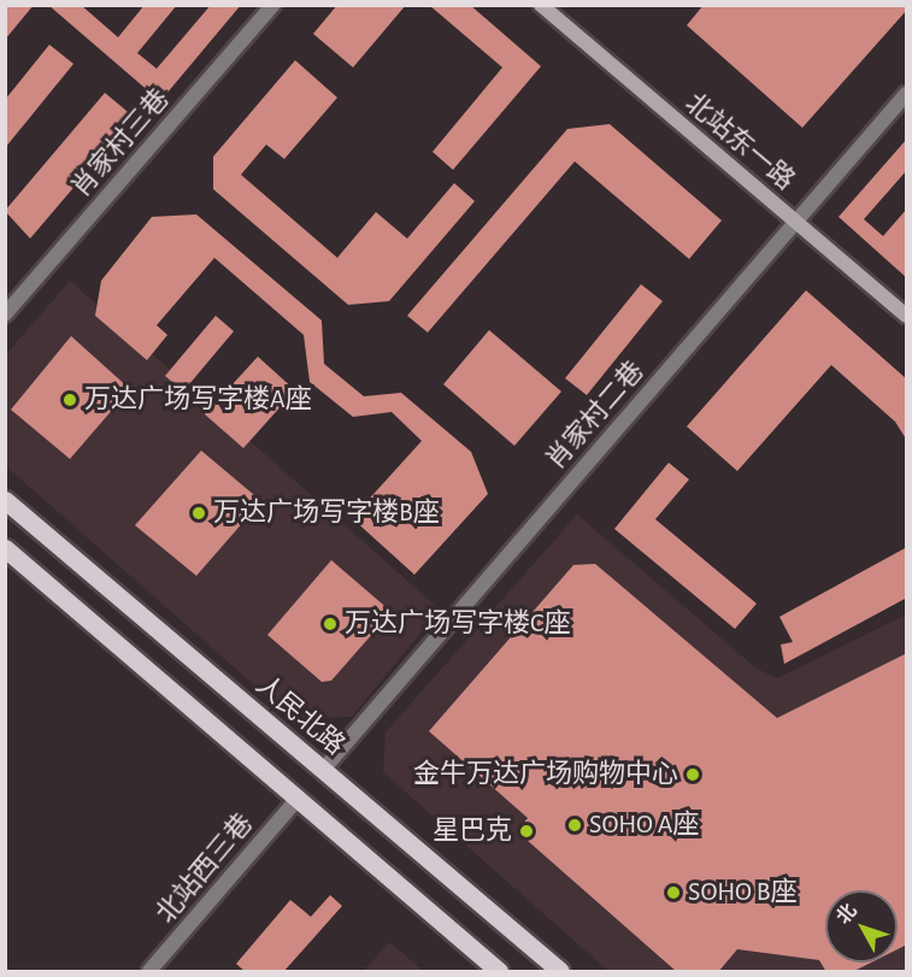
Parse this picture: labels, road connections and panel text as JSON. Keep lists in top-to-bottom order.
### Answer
{
  "streets": {
    "main road": ["人民北路"],
    "street": [
      "北站东一路",
      "肖家村三巷",
      "肖家村二巷",
      "北站西三巷"
    ]
  },
  "crossings": [
    ["北站东一路", "肖家村二巷"],
    ["肖家村二巷", "人民北路"]
  ],
  "places": [
    "万达广场写字楼A座",
    "万达广场写字楼B座",
    "万达广场写字楼C座",
    "金牛万达广场购物中心",
    "SOHO A座",
    "星巴克",
    "SOHO B座"
  ],
  "north": "top left"
}
